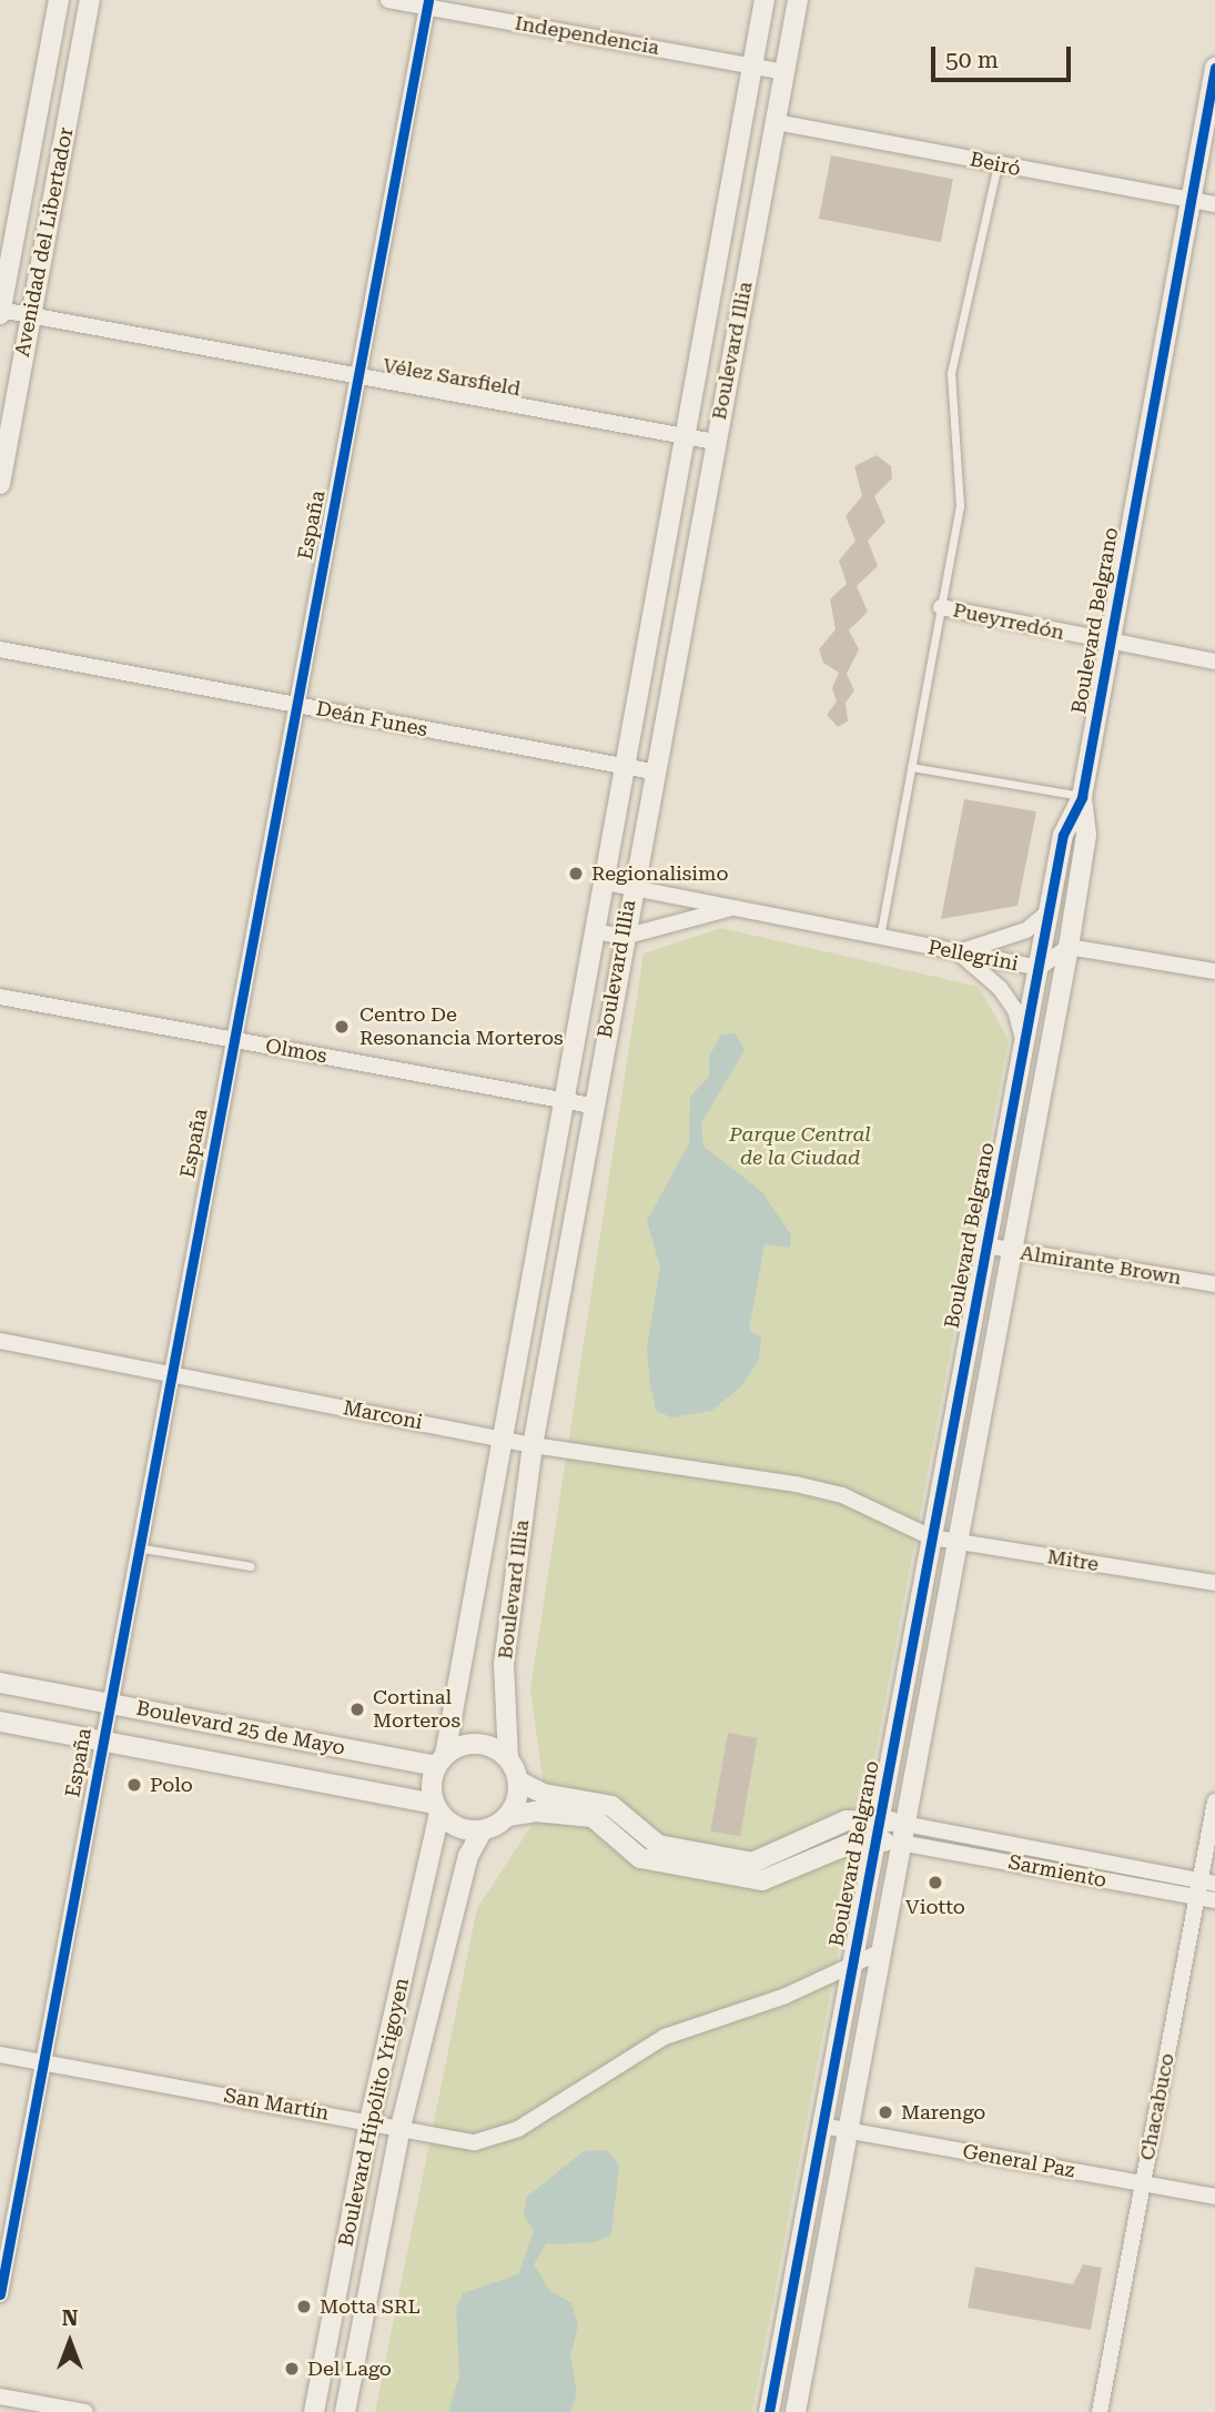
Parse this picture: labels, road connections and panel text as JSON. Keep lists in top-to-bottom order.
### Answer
{
  "streets": {
    "street": [
      "Independencia",
      "Beiró",
      "Avenidad del Libertador",
      "Boulevard Illia",
      "Vélez Sarsfield",
      "España",
      "Boulevard Belgrano",
      "Pueyrredón",
      "Deán Funes",
      "Pellegrini",
      "Olmos",
      "Almirante Brown",
      "Marconi",
      "Mitre",
      "Boulevard 25 de Mayo",
      "Sarmiento",
      "San Martín",
      "Chacabuco",
      "Boulevard Hipólito Yrigoyen",
      "General Paz"
    ]
  },
  "crossings": [
    ["Independencia", "Boulevard Illia"],
    ["Independencia", "España"],
    ["Beiró", "Boulevard Illia"],
    ["Beiró", "Boulevard Belgrano"],
    ["Avenidad del Libertador", "Vélez Sarsfield"],
    ["Boulevard Illia", "Vélez Sarsfield"],
    ["Boulevard Illia", "Deán Funes"],
    ["Boulevard Illia", "Olmos"],
    ["Boulevard Illia", "Marconi"],
    ["Boulevard Illia", "Boulevard 25 de Mayo"],
    ["Boulevard Illia", "Boulevard Hipólito Yrigoyen"],
    ["Vélez Sarsfield", "España"],
    ["España", "Deán Funes"],
    ["España", "Olmos"],
    ["España", "Marconi"],
    ["España", "Boulevard 25 de Mayo"],
    ["España", "San Martín"],
    ["Boulevard Belgrano", "Pueyrredón"],
    ["Boulevard Belgrano", "Pellegrini"],
    ["Boulevard Belgrano", "Almirante Brown"],
    ["Boulevard Belgrano", "Marconi"],
    ["Boulevard Belgrano", "Mitre"],
    ["Boulevard Belgrano", "Sarmiento"],
    ["Boulevard Belgrano", "San Martín"],
    ["Boulevard Belgrano", "General Paz"],
    ["Marconi", "Mitre"],
    ["Boulevard 25 de Mayo", "Boulevard Hipólito Yrigoyen"],
    ["Sarmiento", "Chacabuco"],
    ["San Martín", "Boulevard Hipólito Yrigoyen"],
    ["Chacabuco", "General Paz"]
  ],
  "parks": ["Parque Central de la Ciudad"],
  "places": [
    "Regionalisimo",
    "Centro De Resonancia Morteros",
    "Cortinal Morteros",
    "Polo",
    "Viotto",
    "Marengo",
    "Motta SRL",
    "Del Lago"
  ],
  "scale_bar": "50 m",
  "north": "top"
}
